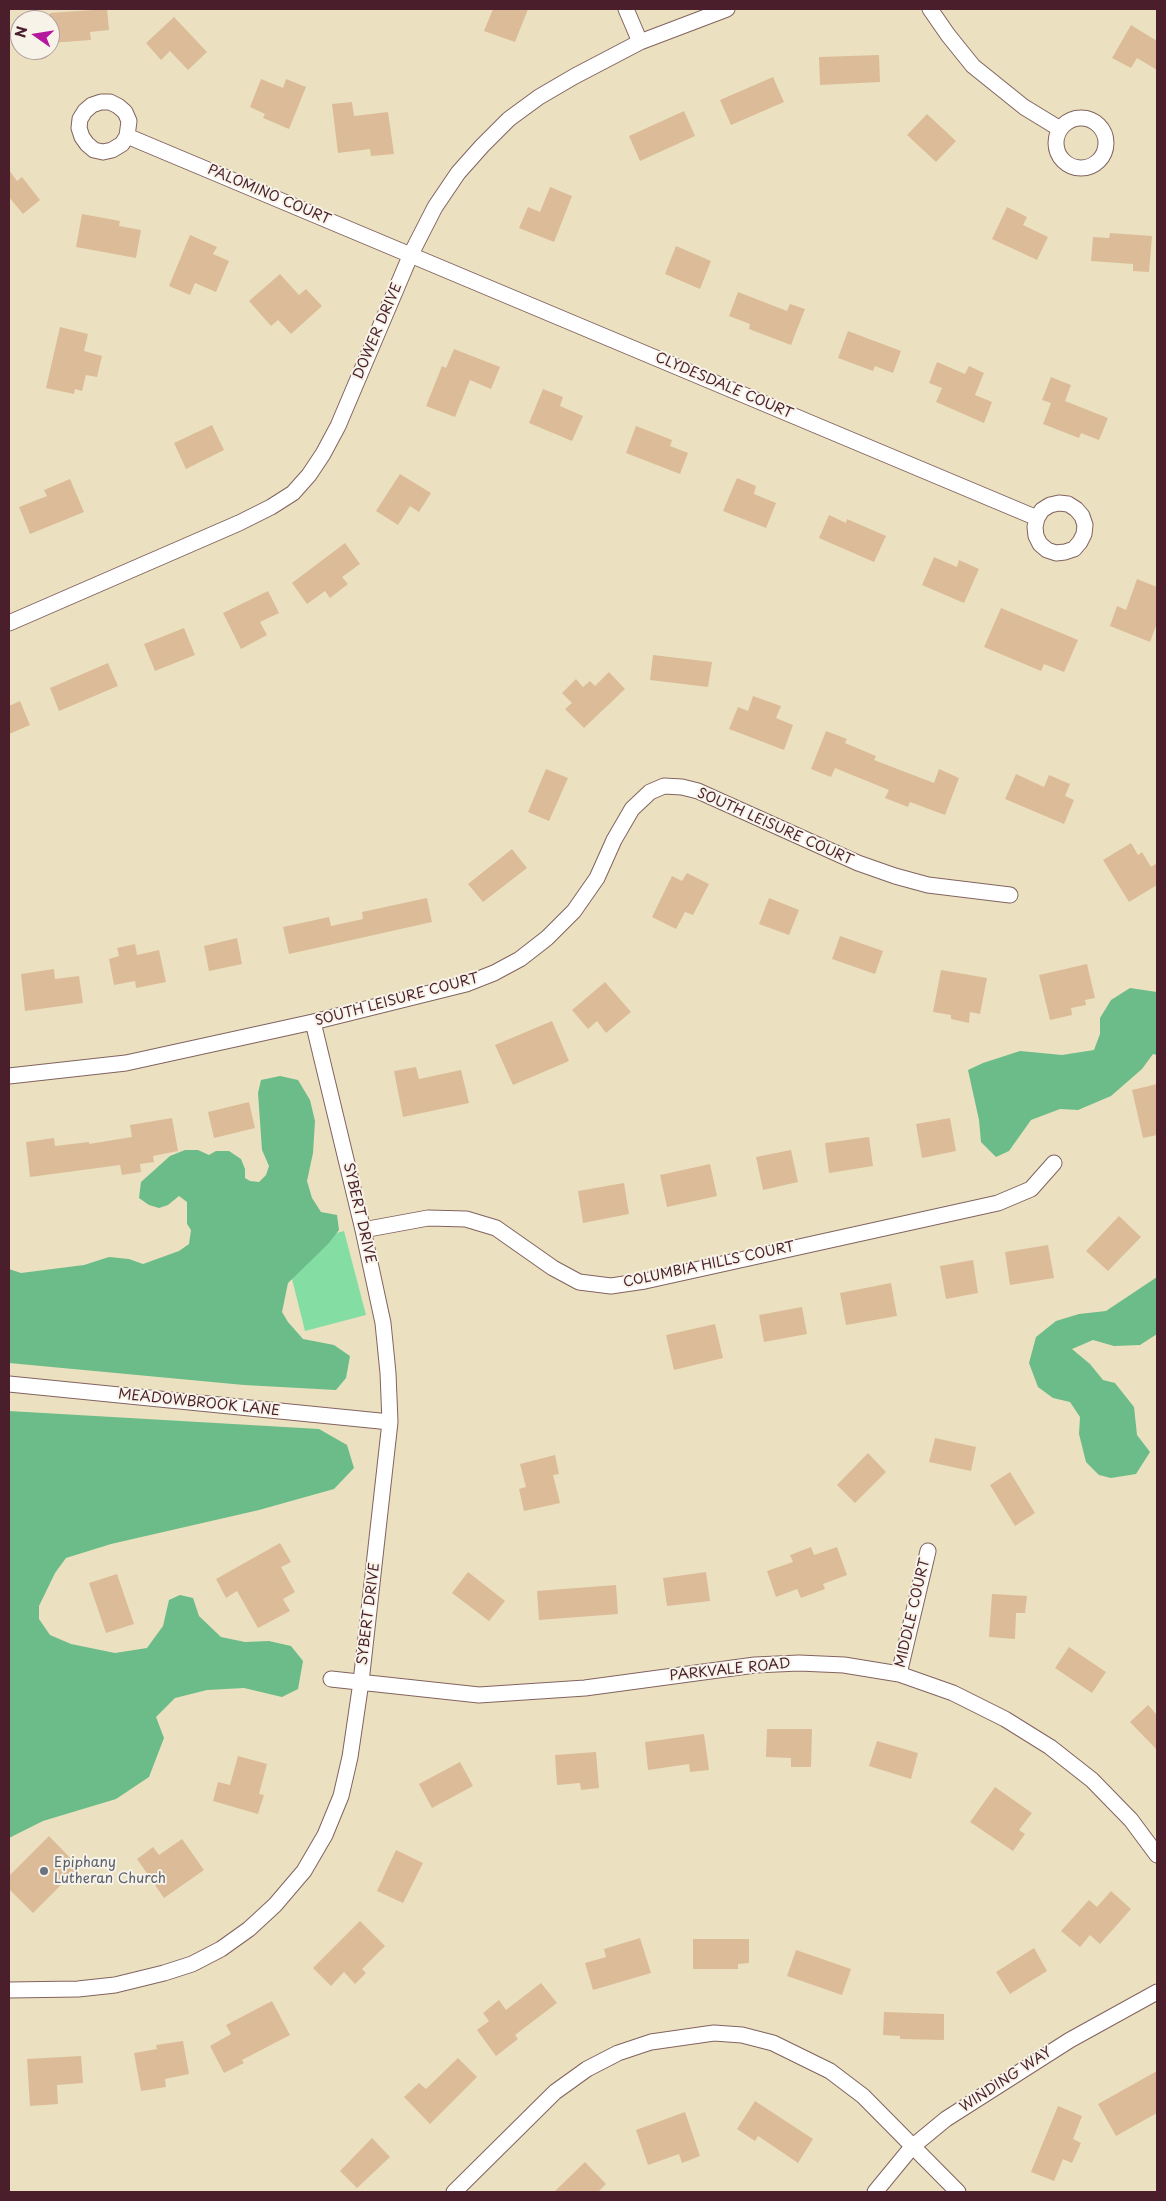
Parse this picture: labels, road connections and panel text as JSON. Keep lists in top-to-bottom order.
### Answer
{
  "streets": {
    "street": [
      "PALOMINO COURT",
      "DOWER DRIVE",
      "CLYDESDALE COURT",
      "SOUTH LEISURE COURT",
      "SYBERT DRIVE",
      "COLUMBIA HILLS COURT",
      "MEADOWBROOK LANE",
      "MIDDLE COURT",
      "PARKVALE ROAD",
      "WINDING WAY"
    ]
  },
  "crossings": [
    ["PALOMINO COURT", "DOWER DRIVE"],
    ["PALOMINO COURT", "CLYDESDALE COURT"],
    ["DOWER DRIVE", "CLYDESDALE COURT"],
    ["SOUTH LEISURE COURT", "SYBERT DRIVE"],
    ["SYBERT DRIVE", "COLUMBIA HILLS COURT"],
    ["SYBERT DRIVE", "MEADOWBROOK LANE"],
    ["SYBERT DRIVE", "PARKVALE ROAD"],
    ["MIDDLE COURT", "PARKVALE ROAD"]
  ],
  "places": ["Epiphany Lutheran Church"],
  "north": "left"
}
